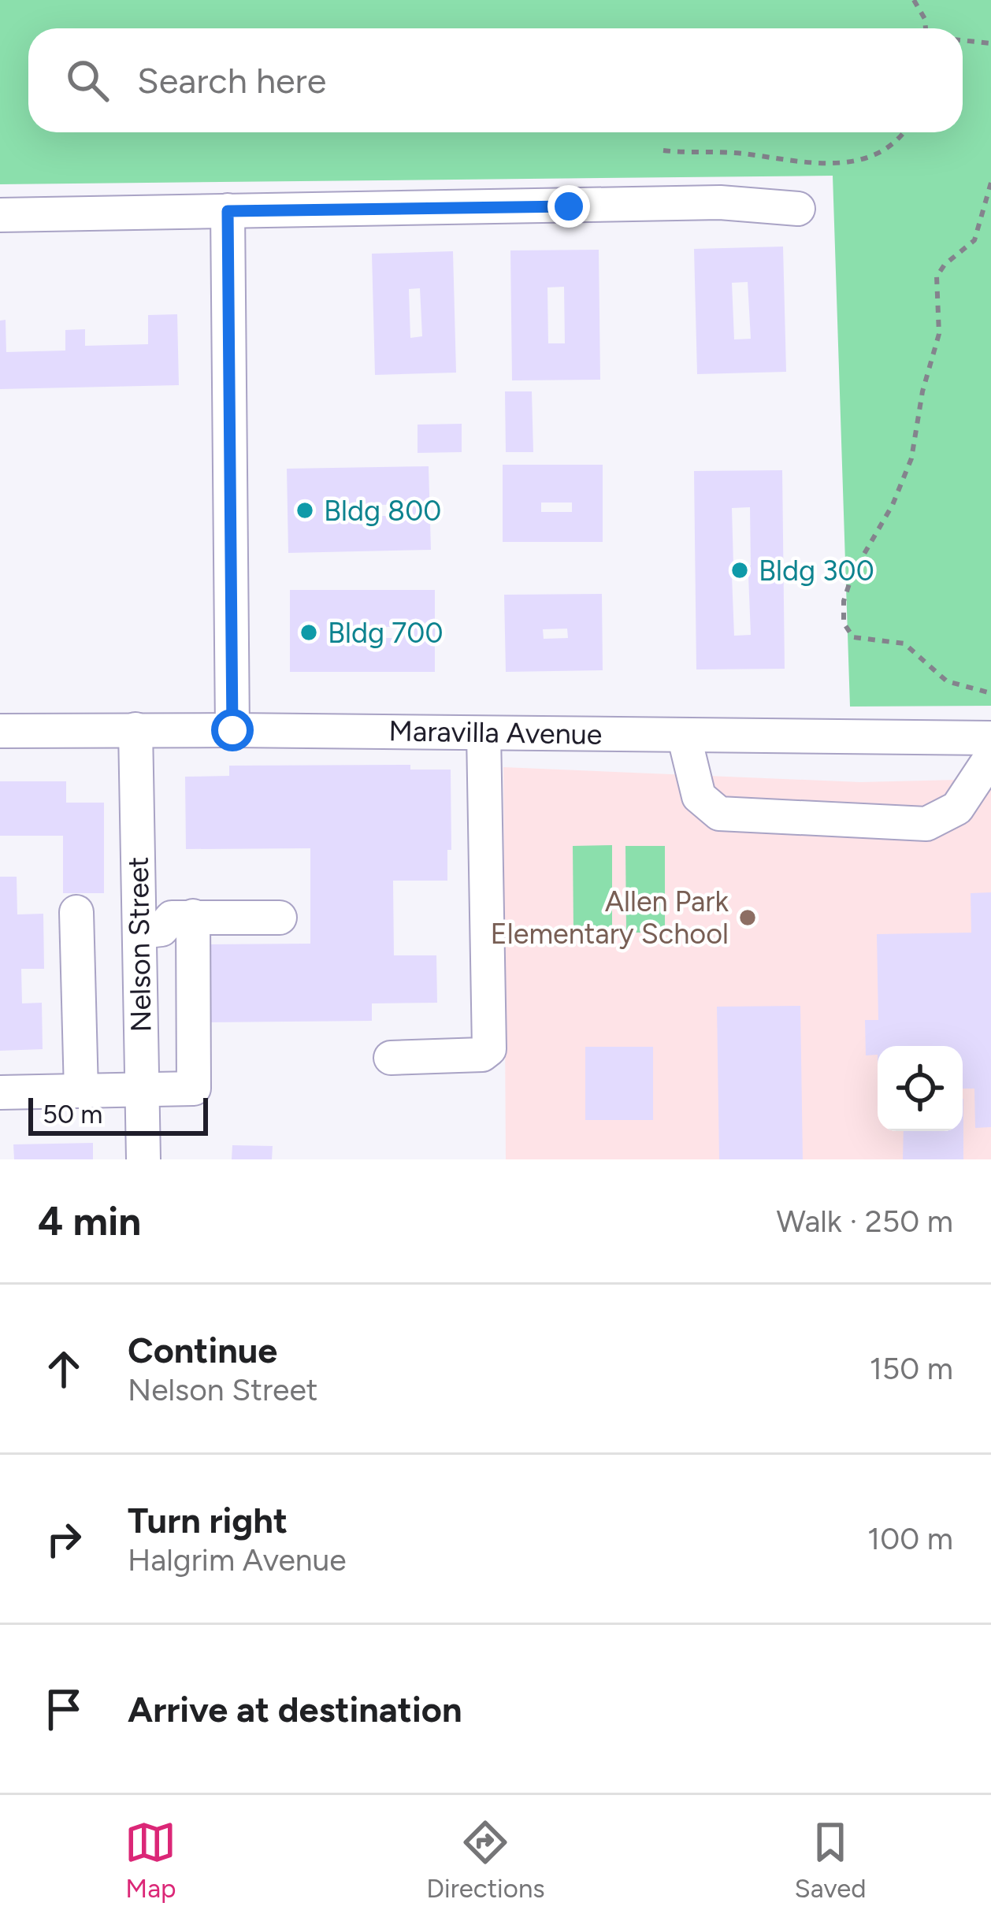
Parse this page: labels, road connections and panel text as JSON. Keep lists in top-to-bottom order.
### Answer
{
  "streets": {
    "street": ["Maravilla Avenue", "Nelson Street"]
  },
  "crossings": [
    ["Maravilla Avenue", "Nelson Street"]
  ],
  "places": [
    "Bldg 800",
    "Bldg 300",
    "Bldg 700",
    "Allen Park Elementary School"
  ],
  "scale_bar": "50 m",
  "page": {
    "search": "Search here",
    "scale": "50 m",
    "heading": ["4 min", "Walk · 250 m"],
    "list": [
      ["Continue", "Nelson Street", "150 m"],
      ["Turn right", "Halgrim Avenue", "100 m"],
      "Arrive at destination"
    ],
    "nav": ["Map", "Directions", "Saved"]
  }
}
